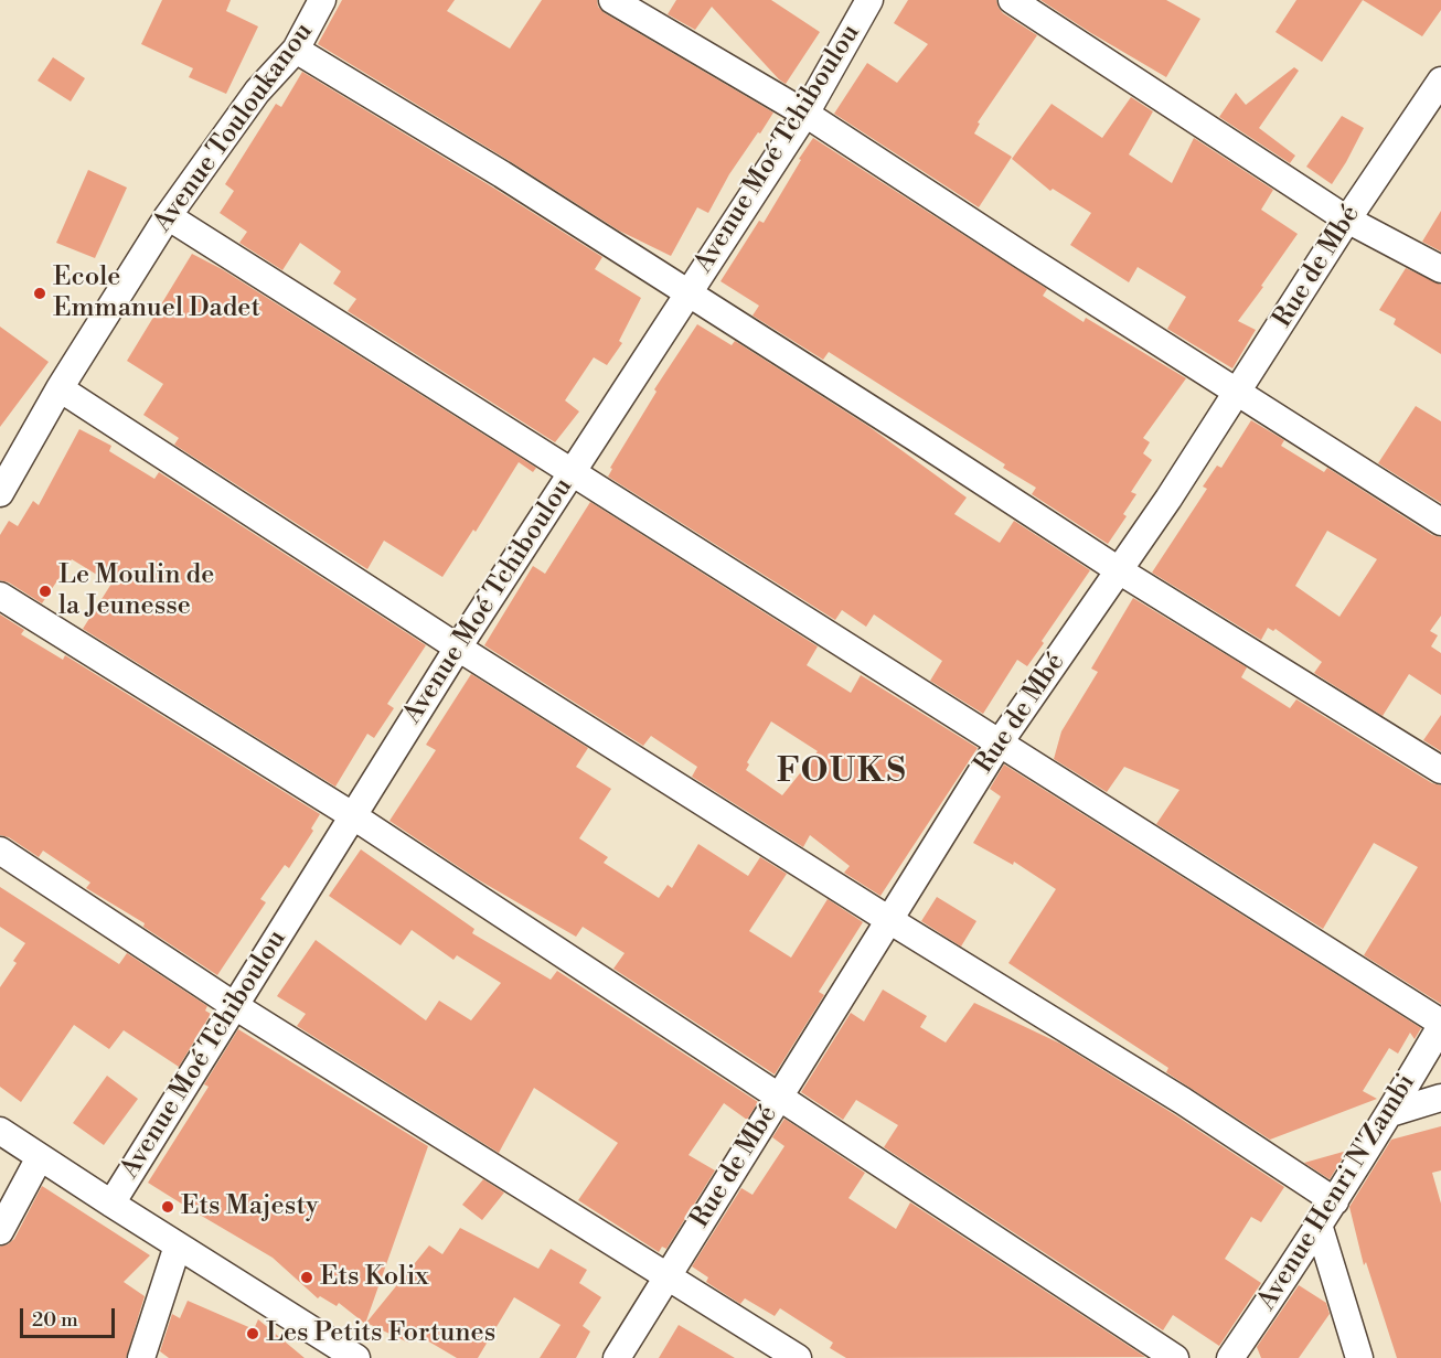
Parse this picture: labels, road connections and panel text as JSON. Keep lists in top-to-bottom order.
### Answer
{
  "streets": {
    "street": [
      "Avenue Touloukanou",
      "Avenue Moé Tchiboulou",
      "Rue de Mbé",
      "Avenue Henri N'Zambi"
    ]
  },
  "districts": ["FOUKS"],
  "places": [
    "Ecole Emmanuel Dadet",
    "Le Moulin de la Jeunesse",
    "Ets Majesty",
    "Ets Kolix",
    "Les Petits Fortunes"
  ],
  "scale_bar": "20 m"
}
